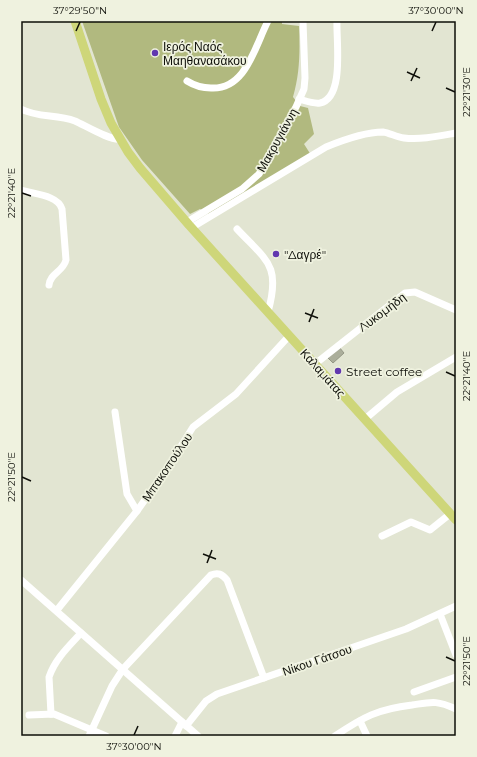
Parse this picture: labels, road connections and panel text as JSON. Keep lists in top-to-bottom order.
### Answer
{
  "streets": {
    "main road": ["Καλαμάτας"],
    "street": [
      "Μακρυγιάννη",
      "Λυκομήδη",
      "Μπακοπούλου",
      "Νίκου Γάτσου"
    ]
  },
  "crossings": [
    ["Μακρυγιάννη", "Καλαμάτας"],
    ["Λυκομήδη", "Καλαμάτας"],
    ["Καλαμάτας", "Μπακοπούλου"]
  ],
  "places": ["Ιερός Ναός Μαηθανασάκου", "\"Δαγρέ\"", "Street coffee"],
  "coordinates": [
    "37°29'50\"N",
    "37°30'00\"N",
    "22°21'30\"E",
    "22°21'40\"E",
    "22°21'50\"E"
  ]
}
